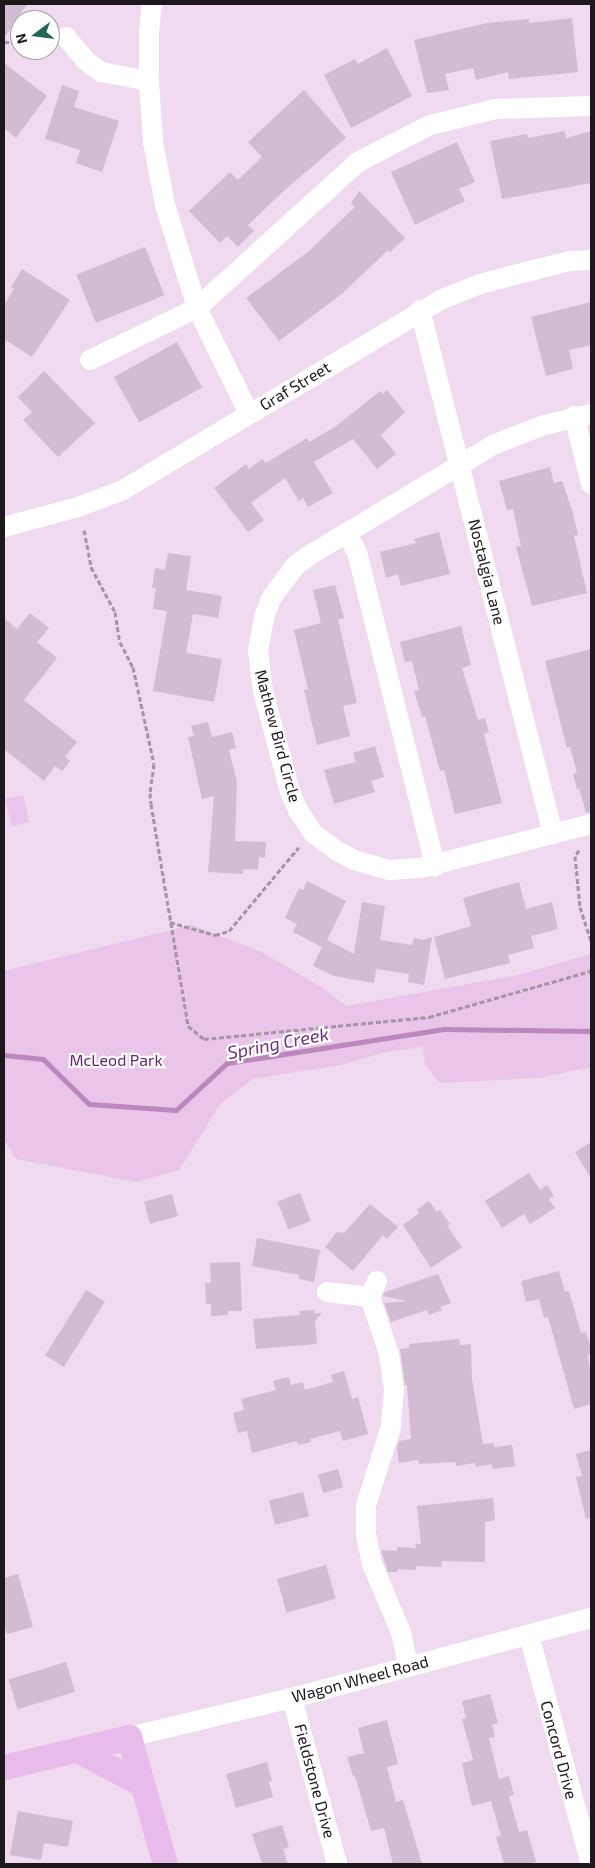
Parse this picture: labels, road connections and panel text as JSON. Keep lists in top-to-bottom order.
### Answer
{
  "streets": {
    "street": [
      "Graf Street",
      "Nostalgia Lane",
      "Mathew Bird Circle",
      "Wagon Wheel Road",
      "Concord Drive",
      "Fieldstone Drive"
    ]
  },
  "crossings": [
    ["Graf Street", "Nostalgia Lane"],
    ["Nostalgia Lane", "Mathew Bird Circle"],
    ["Wagon Wheel Road", "Concord Drive"],
    ["Wagon Wheel Road", "Fieldstone Drive"]
  ],
  "water": ["Spring Creek"],
  "parks": ["McLeod Park"],
  "north": "left"
}
